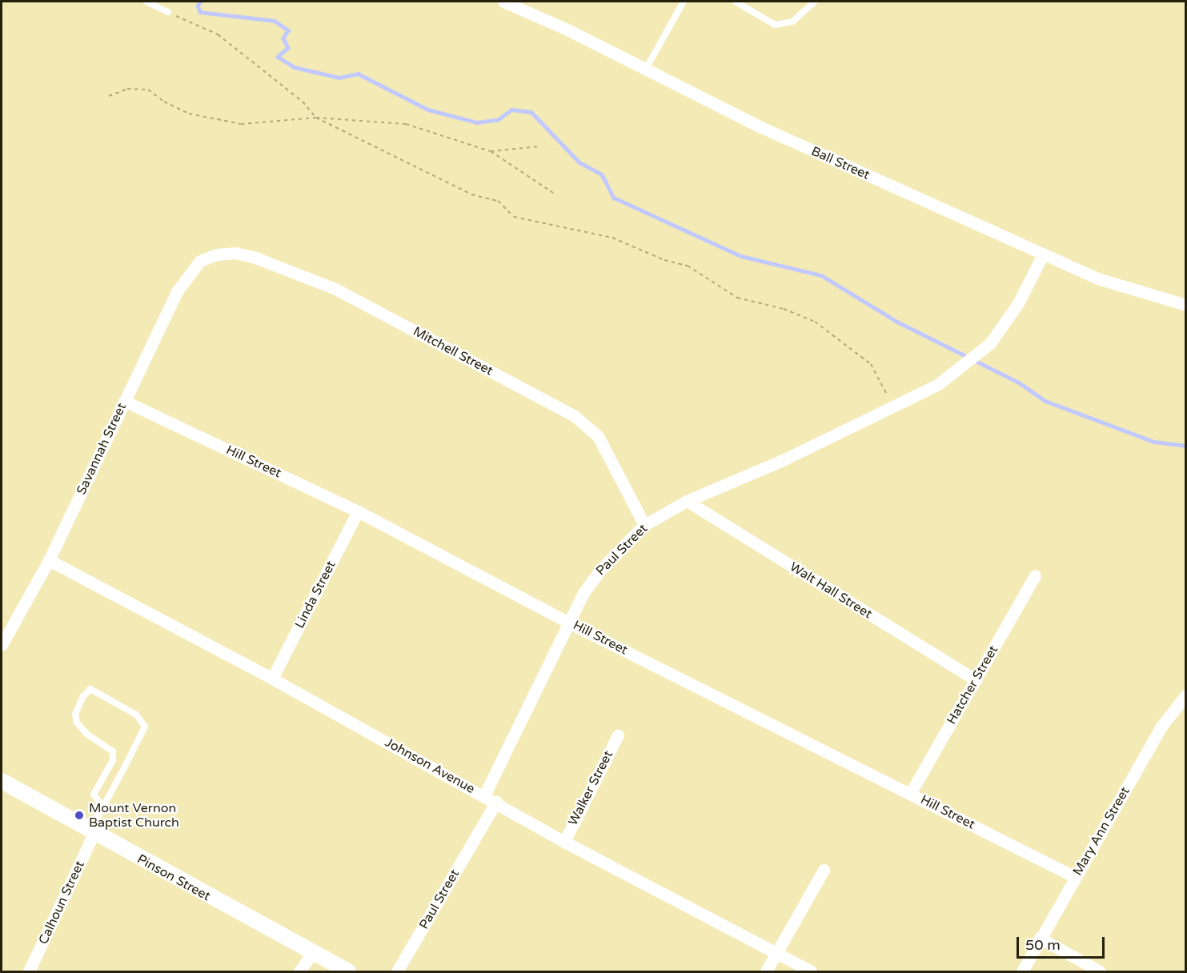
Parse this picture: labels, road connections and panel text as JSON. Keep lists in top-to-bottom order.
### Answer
{
  "streets": {
    "street": [
      "Ball Street",
      "Mitchell Street",
      "Savannah Street",
      "Hill Street",
      "Paul Street",
      "Walt Hall Street",
      "Linda Street",
      "Hatcher Street",
      "Johnson Avenue",
      "Walker Street",
      "Mary Ann Street",
      "Pinson Street",
      "Calhoun Street"
    ]
  },
  "crossings": [
    ["Mitchell Street", "Savannah Street"],
    ["Mitchell Street", "Paul Street"],
    ["Savannah Street", "Hill Street"],
    ["Savannah Street", "Johnson Avenue"],
    ["Hill Street", "Paul Street"],
    ["Hill Street", "Linda Street"],
    ["Hill Street", "Hatcher Street"],
    ["Hill Street", "Mary Ann Street"],
    ["Paul Street", "Walt Hall Street"],
    ["Paul Street", "Johnson Avenue"],
    ["Walt Hall Street", "Hatcher Street"],
    ["Linda Street", "Johnson Avenue"],
    ["Johnson Avenue", "Walker Street"],
    ["Pinson Street", "Calhoun Street"]
  ],
  "places": ["Mount Vernon Baptist Church"],
  "scale_bar": "50 m"
}
